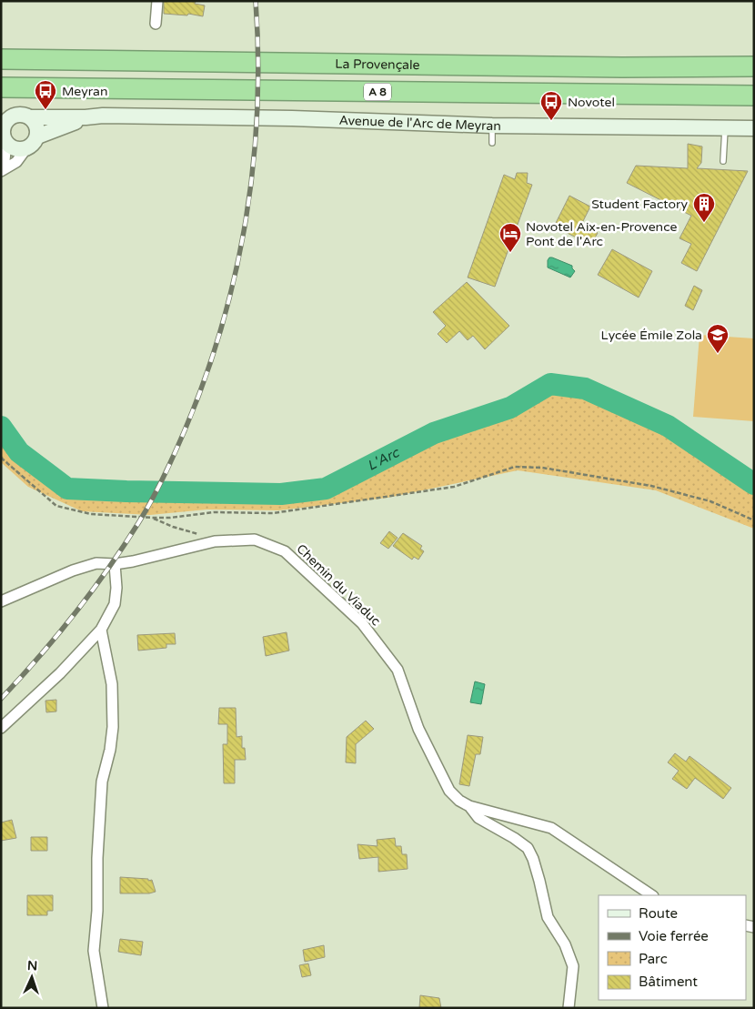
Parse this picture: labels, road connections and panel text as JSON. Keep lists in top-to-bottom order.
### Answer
{
  "streets": {
    "highway": ["La Provençale", "A 8"],
    "main road": ["Avenue de l'Arc de Meyran"],
    "street": ["Chemin du Viaduc"]
  },
  "water": ["L'Arc"],
  "places": {
    "bus stop": ["Meyran", "Novotel"],
    "building": ["Student Factory"],
    "hotel": ["Novotel Aix-en-Provence Pont de l'Arc"],
    "school or university": ["Lycée Émile Zola"]
  },
  "legend": [
    "Route",
    "Voie ferrée",
    "Parc",
    "Bâtiment"
  ],
  "north": "top"
}
